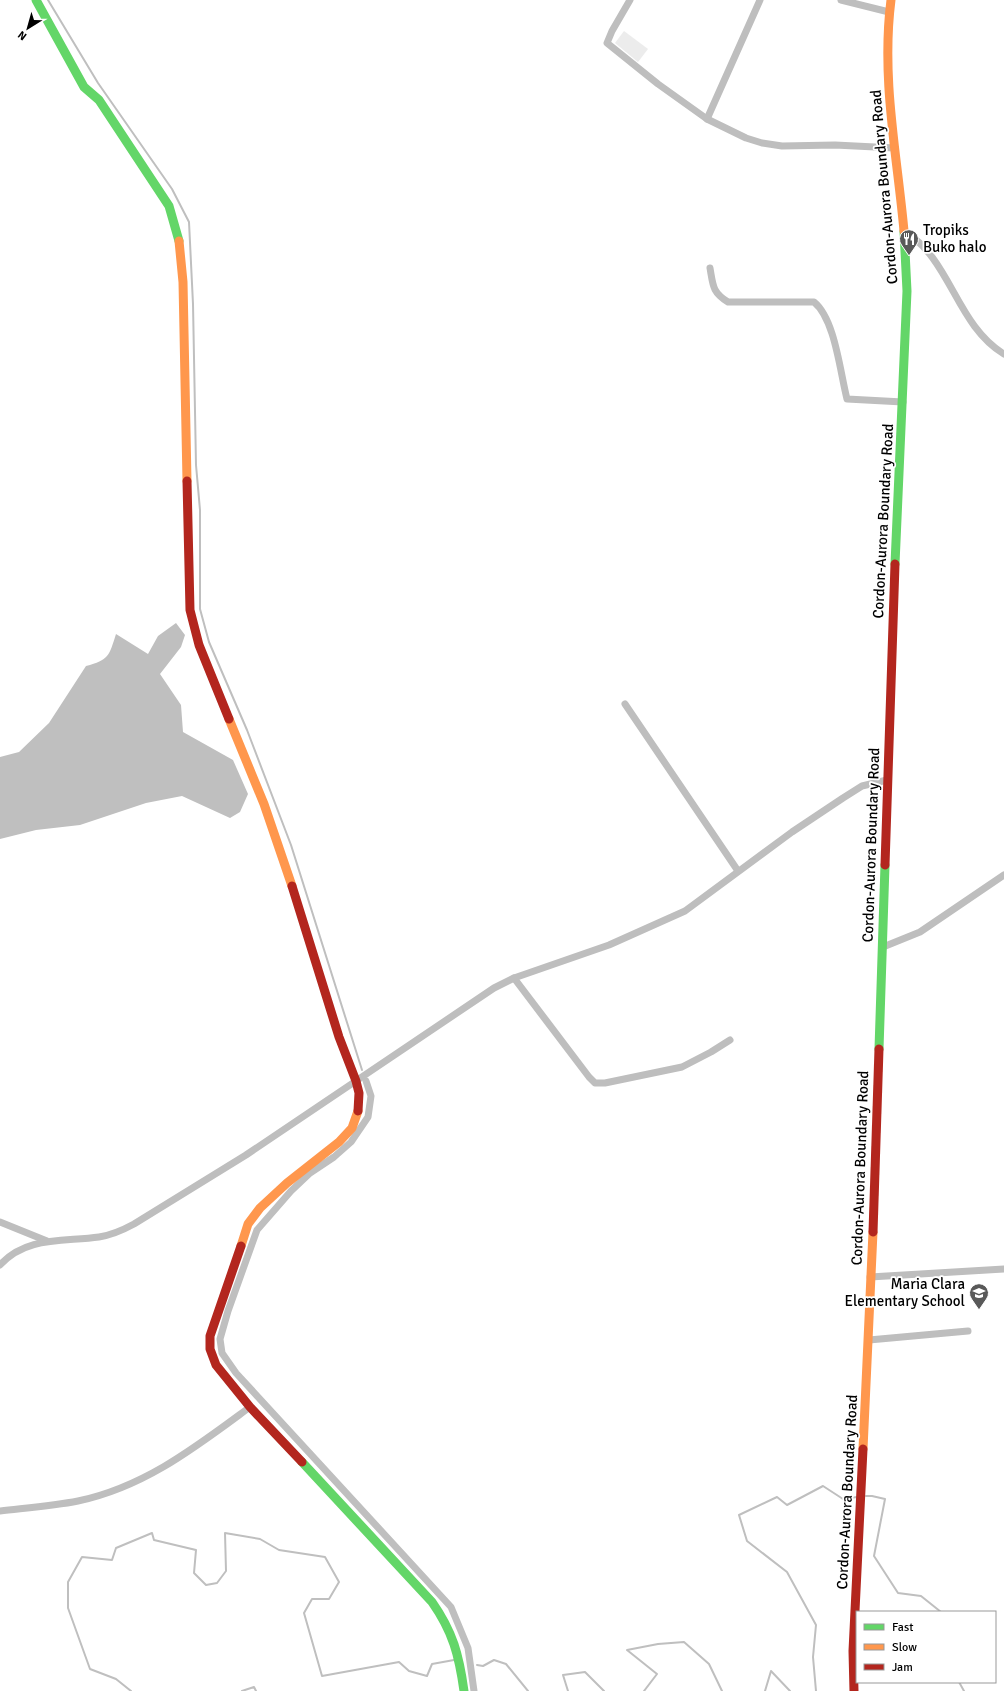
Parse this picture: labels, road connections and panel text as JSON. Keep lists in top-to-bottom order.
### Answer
{
  "streets": {
    "street": ["Cordon-Aurora Boundary Road"]
  },
  "places": {
    "restaurant": ["Tropiks Buko halo"],
    "school or university": ["Maria Clara Elementary School"]
  },
  "legend": ["Fast", "Slow", "Jam"],
  "north": "bottom left"
}
